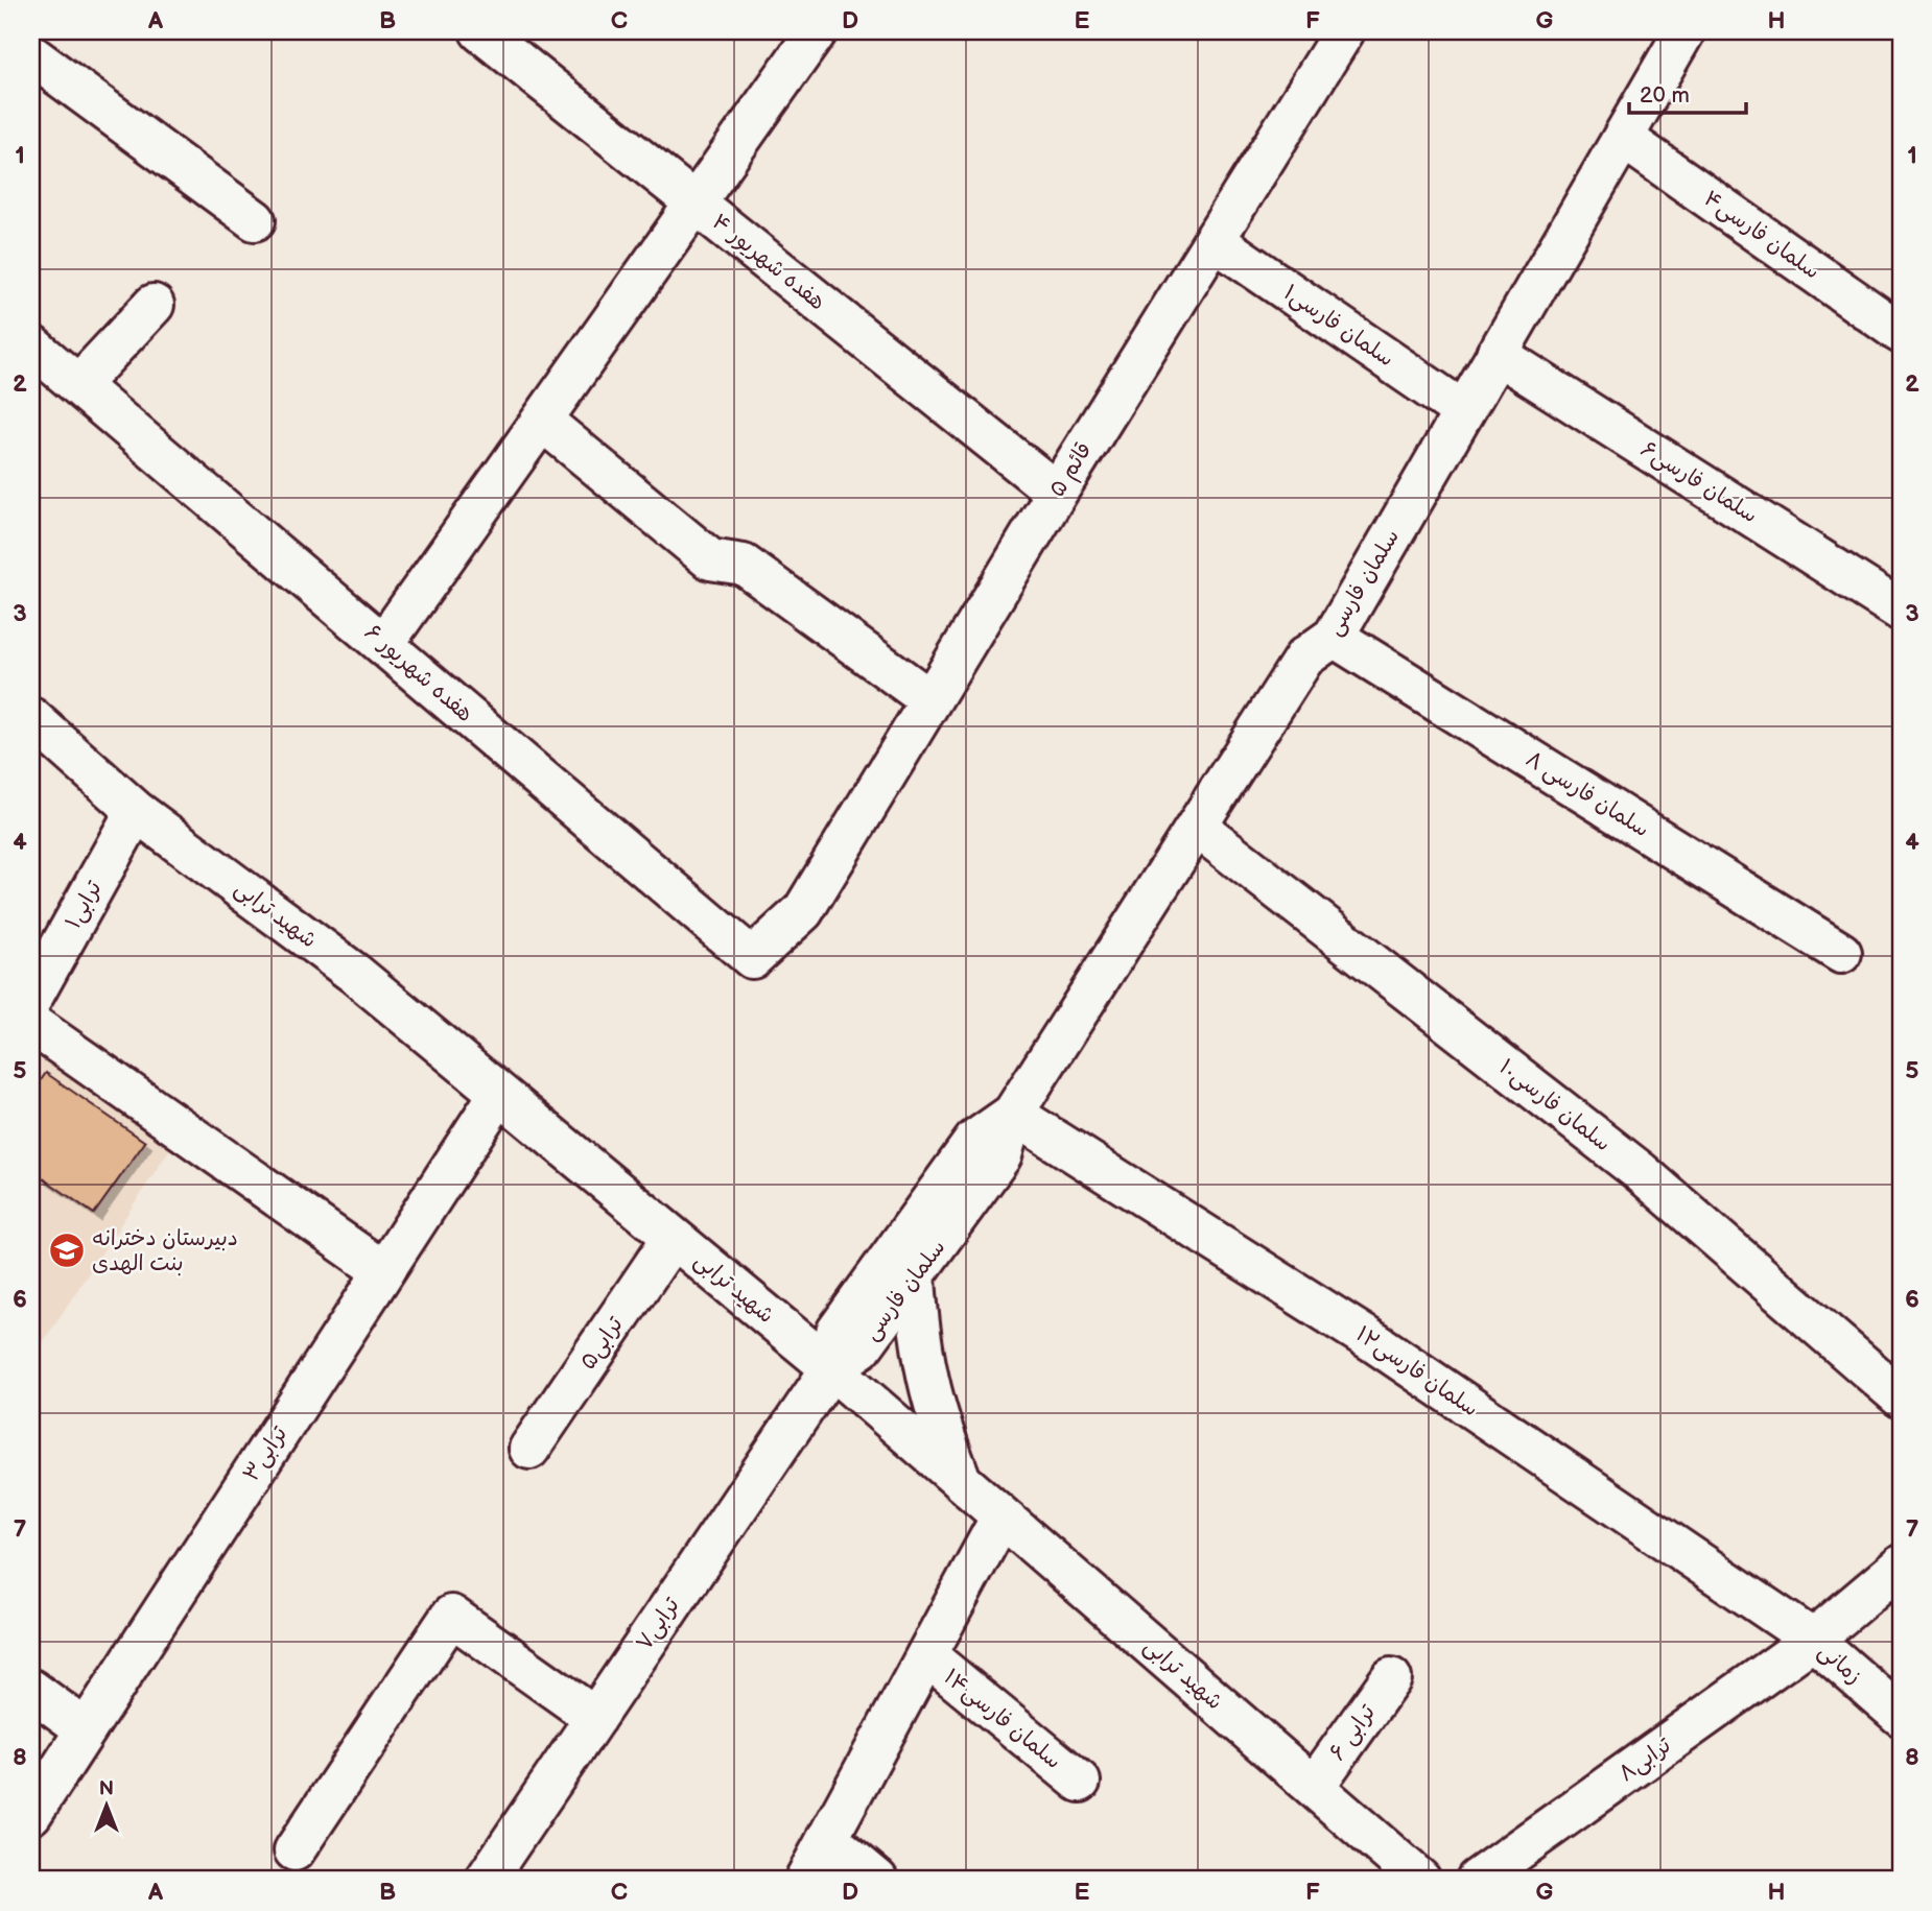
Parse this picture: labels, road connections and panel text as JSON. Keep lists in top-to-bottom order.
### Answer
{
  "streets": {
    "street": [
      "سلمان فارسی۴",
      "هفده شهریور ۴",
      "سلمان فارسی۱",
      "قائم ۵",
      "سلمان فارسی۶",
      "سلمان فارسی",
      "هفده شهریور ۶",
      "سلمان فارسی ۸",
      "ترابی۱",
      "شهید ترابی",
      "سلمان فارسی۱۰",
      "ترابی۵",
      "سلمان فارسی۱۲",
      "ترابی۳",
      "ترابی۷",
      "زمانی",
      "سلمان فارسی۱۴",
      "ترابی ۶",
      "ترابی۸"
    ]
  },
  "crossings": [
    ["سلمان فارسی۴", "سلمان فارسی"],
    ["هفده شهریور ۴", "قائم ۵"],
    ["سلمان فارسی۱", "قائم ۵"],
    ["سلمان فارسی۱", "سلمان فارسی"],
    ["قائم ۵", "هفده شهریور ۶"],
    ["سلمان فارسی۶", "سلمان فارسی"],
    ["سلمان فارسی", "سلمان فارسی ۸"],
    ["سلمان فارسی", "شهید ترابی"],
    ["سلمان فارسی", "سلمان فارسی۱۰"],
    ["سلمان فارسی", "سلمان فارسی۱۲"],
    ["سلمان فارسی", "ترابی۷"],
    ["ترابی۱", "شهید ترابی"],
    ["شهید ترابی", "ترابی۵"],
    ["شهید ترابی", "ترابی۳"],
    ["شهید ترابی", "ترابی۷"],
    ["شهید ترابی", "ترابی ۶"],
    ["سلمان فارسی۱۲", "زمانی"],
    ["سلمان فارسی۱۲", "ترابی۸"],
    ["زمانی", "ترابی۸"]
  ],
  "places": {
    "school or university": ["دبیرستان دخترانه بنت الهدی"]
  },
  "scale_bar": "20 m",
  "north": "top",
  "grid": {
    "columns": [
      "A",
      "B",
      "C",
      "D",
      "E",
      "F",
      "G",
      "H"
    ],
    "rows": [
      "1",
      "2",
      "3",
      "4",
      "5",
      "6",
      "7",
      "8"
    ]
  }
}
